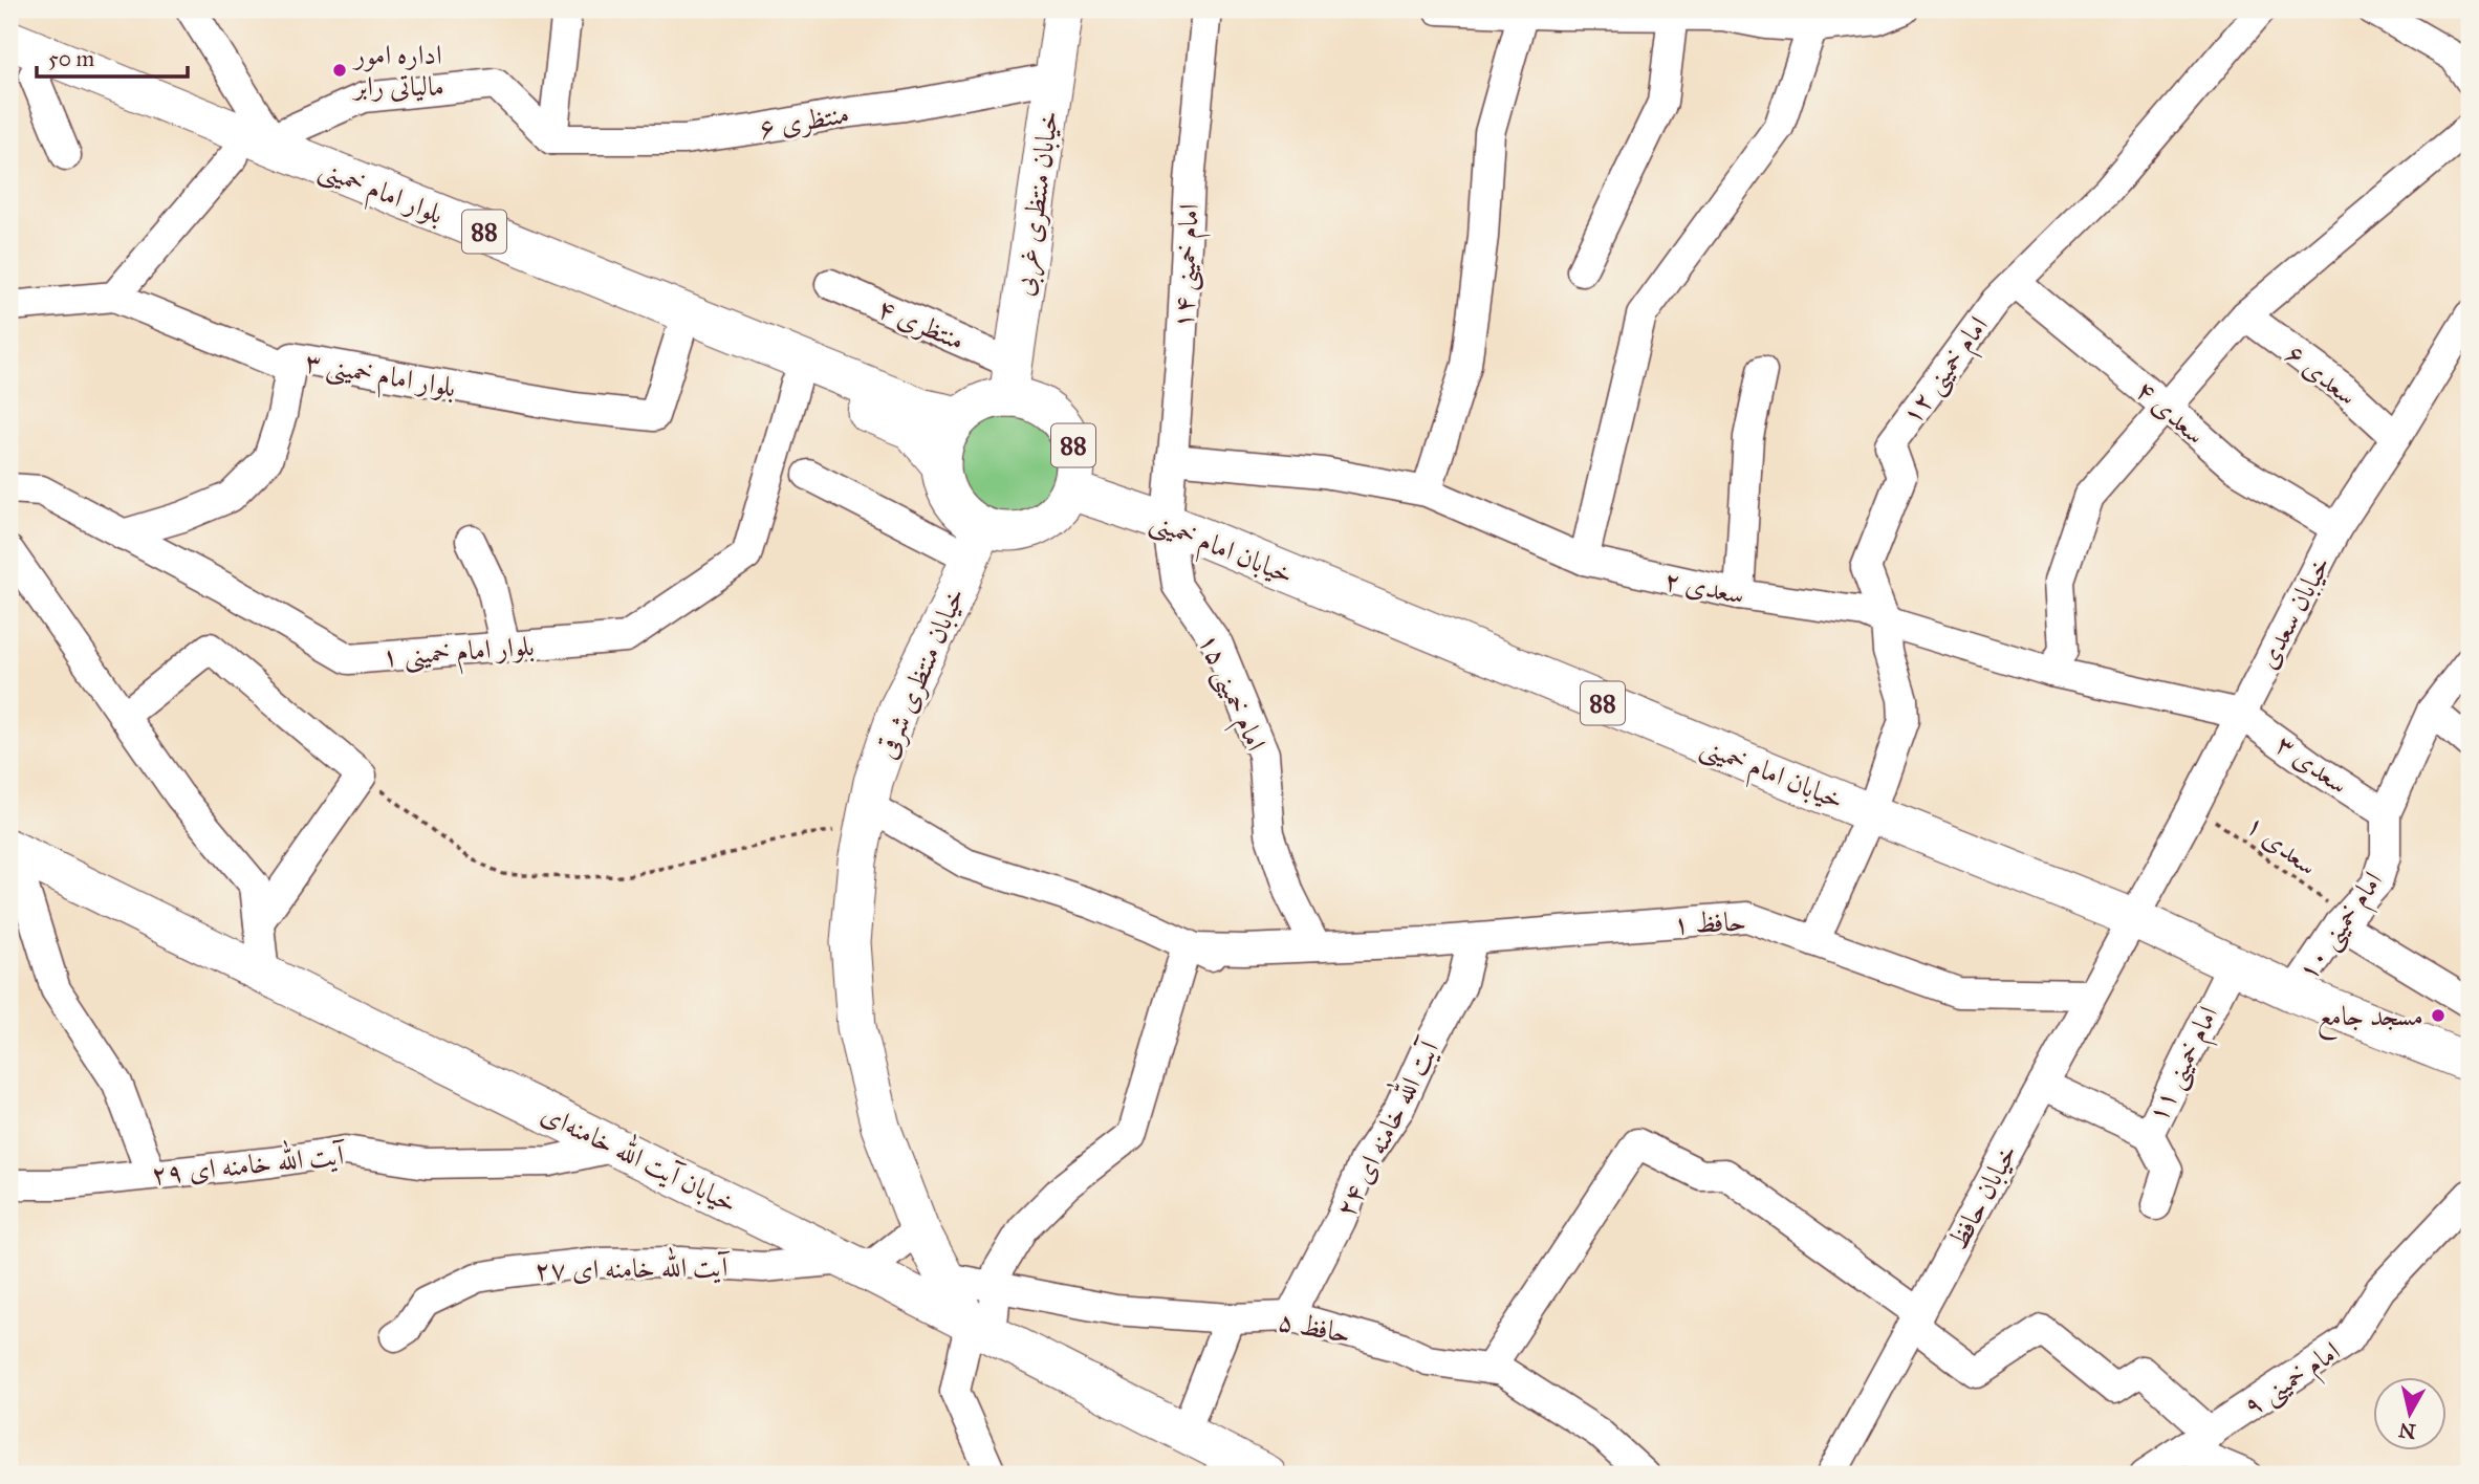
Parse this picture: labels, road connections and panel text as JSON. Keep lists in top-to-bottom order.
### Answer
{
  "streets": {
    "main road": [
      "بلوار امام خمینی",
      "خیابان منتظری غربی",
      "88",
      "خیابان امام خمینی",
      "خیابان منتظری شرقی",
      "خیابان آیت الله خامنه‌ای"
    ],
    "street": [
      "منتظری ۶",
      "امام خمینی ۱۴",
      "منتظری ۴",
      "امام خمینی ۱۲",
      "بلوار امام خمینی ۳",
      "سعدی ۶",
      "سعدی ۴",
      "سعدی ۲",
      "خیابان سعدی",
      "بلوار امام خمینی ۱",
      "امام خمینی ۱۵",
      "سعدی ۳",
      "حافظ ۱",
      "امام خمینی ۱۰",
      "امام خمینی ۱۱",
      "آیت الله خامنه ای ۲۴",
      "آیت الله خامنه ای ۲۹",
      "خیابان حافظ",
      "آیت الله خامنه ای ۲۷",
      "حافظ ۵",
      "امام خمینی ۹"
    ],
    "path": ["سعدی ۱"]
  },
  "crossings": [
    ["منتظری ۶", "خیابان منتظری غربی"],
    ["بلوار امام خمینی", "خیابان منتظری غربی"],
    ["بلوار امام خمینی", "88"],
    ["بلوار امام خمینی", "منتظری ۴"],
    ["بلوار امام خمینی", "بلوار امام خمینی ۳"],
    ["بلوار امام خمینی", "خیابان امام خمینی"],
    ["بلوار امام خمینی", "بلوار امام خمینی ۱"],
    ["بلوار امام خمینی", "خیابان منتظری شرقی"],
    ["خیابان منتظری غربی", "88"],
    ["خیابان منتظری غربی", "منتظری ۴"],
    ["خیابان منتظری غربی", "خیابان امام خمینی"],
    ["خیابان منتظری غربی", "خیابان منتظری شرقی"],
    ["88", "منتظری ۴"],
    ["88", "خیابان امام خمینی"],
    ["88", "خیابان منتظری شرقی"],
    ["امام خمینی ۱۴", "خیابان امام خمینی"],
    ["امام خمینی ۱۴", "سعدی ۲"],
    ["امام خمینی ۱۴", "امام خمینی ۱۵"],
    ["منتظری ۴", "خیابان امام خمینی"],
    ["منتظری ۴", "خیابان منتظری شرقی"],
    ["امام خمینی ۱۲", "سعدی ۴"],
    ["امام خمینی ۱۲", "خیابان امام خمینی"],
    ["امام خمینی ۱۲", "سعدی ۲"],
    ["امام خمینی ۱۲", "حافظ ۱"],
    ["بلوار امام خمینی ۳", "بلوار امام خمینی ۱"],
    ["سعدی ۶", "خیابان سعدی"],
    ["سعدی ۴", "خیابان سعدی"],
    ["خیابان امام خمینی", "خیابان سعدی"],
    ["خیابان امام خمینی", "خیابان منتظری شرقی"],
    ["خیابان امام خمینی", "امام خمینی ۱۵"],
    ["خیابان امام خمینی", "امام خمینی ۱۰"],
    ["خیابان امام خمینی", "امام خمینی ۱۱"],
    ["خیابان امام خمینی", "خیابان حافظ"],
    ["سعدی ۲", "خیابان سعدی"],
    ["سعدی ۲", "سعدی ۳"],
    ["خیابان سعدی", "سعدی ۳"],
    ["خیابان سعدی", "سعدی ۱"],
    ["خیابان سعدی", "خیابان حافظ"],
    ["خیابان منتظری شرقی", "خیابان آیت الله خامنه‌ای"],
    ["خیابان منتظری شرقی", "حافظ ۵"],
    ["امام خمینی ۱۵", "حافظ ۱"],
    ["سعدی ۳", "امام خمینی ۱۰"],
    ["سعدی ۱", "امام خمینی ۱۰"],
    ["حافظ ۱", "آیت الله خامنه ای ۲۴"],
    ["حافظ ۱", "خیابان حافظ"],
    ["آیت الله خامنه ای ۲۴", "حافظ ۵"],
    ["خیابان آیت الله خامنه‌ای", "آیت الله خامنه ای ۲۹"],
    ["خیابان آیت الله خامنه‌ای", "آیت الله خامنه ای ۲۷"]
  ],
  "places": ["اداره امور مالیاتی رابر", "مسجد جامع"],
  "scale_bar": "50 m",
  "north": "bottom"
}
